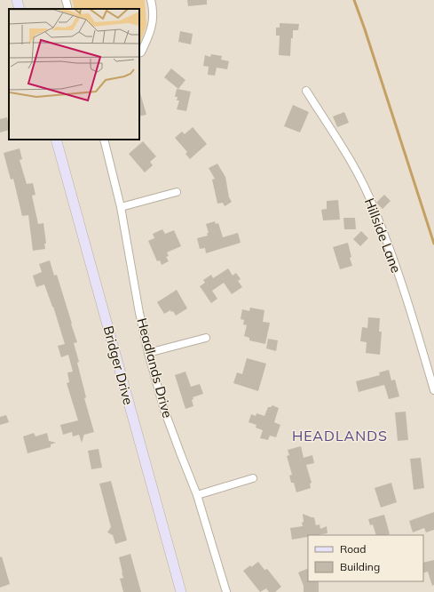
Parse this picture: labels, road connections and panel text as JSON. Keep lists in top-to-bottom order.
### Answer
{
  "streets": {
    "main road": ["Bridger Drive"],
    "street": ["Hillside Lane", "Headlands Drive"]
  },
  "districts": ["HEADLANDS"],
  "legend": ["Road", "Building"]
}
